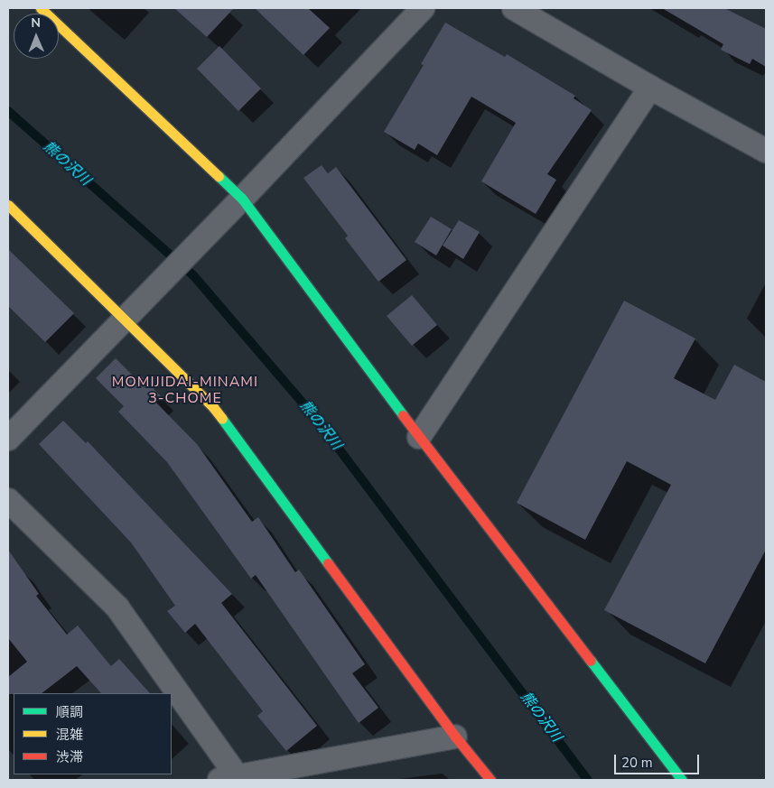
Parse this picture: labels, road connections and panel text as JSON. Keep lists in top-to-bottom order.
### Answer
{
  "districts": ["MOMIJIDAI-MINAMI 3-CHOME"],
  "water": ["熊の沢川"],
  "legend": ["順調", "混雑", "渋滞"],
  "scale_bar": "20 m",
  "north": "top"
}
